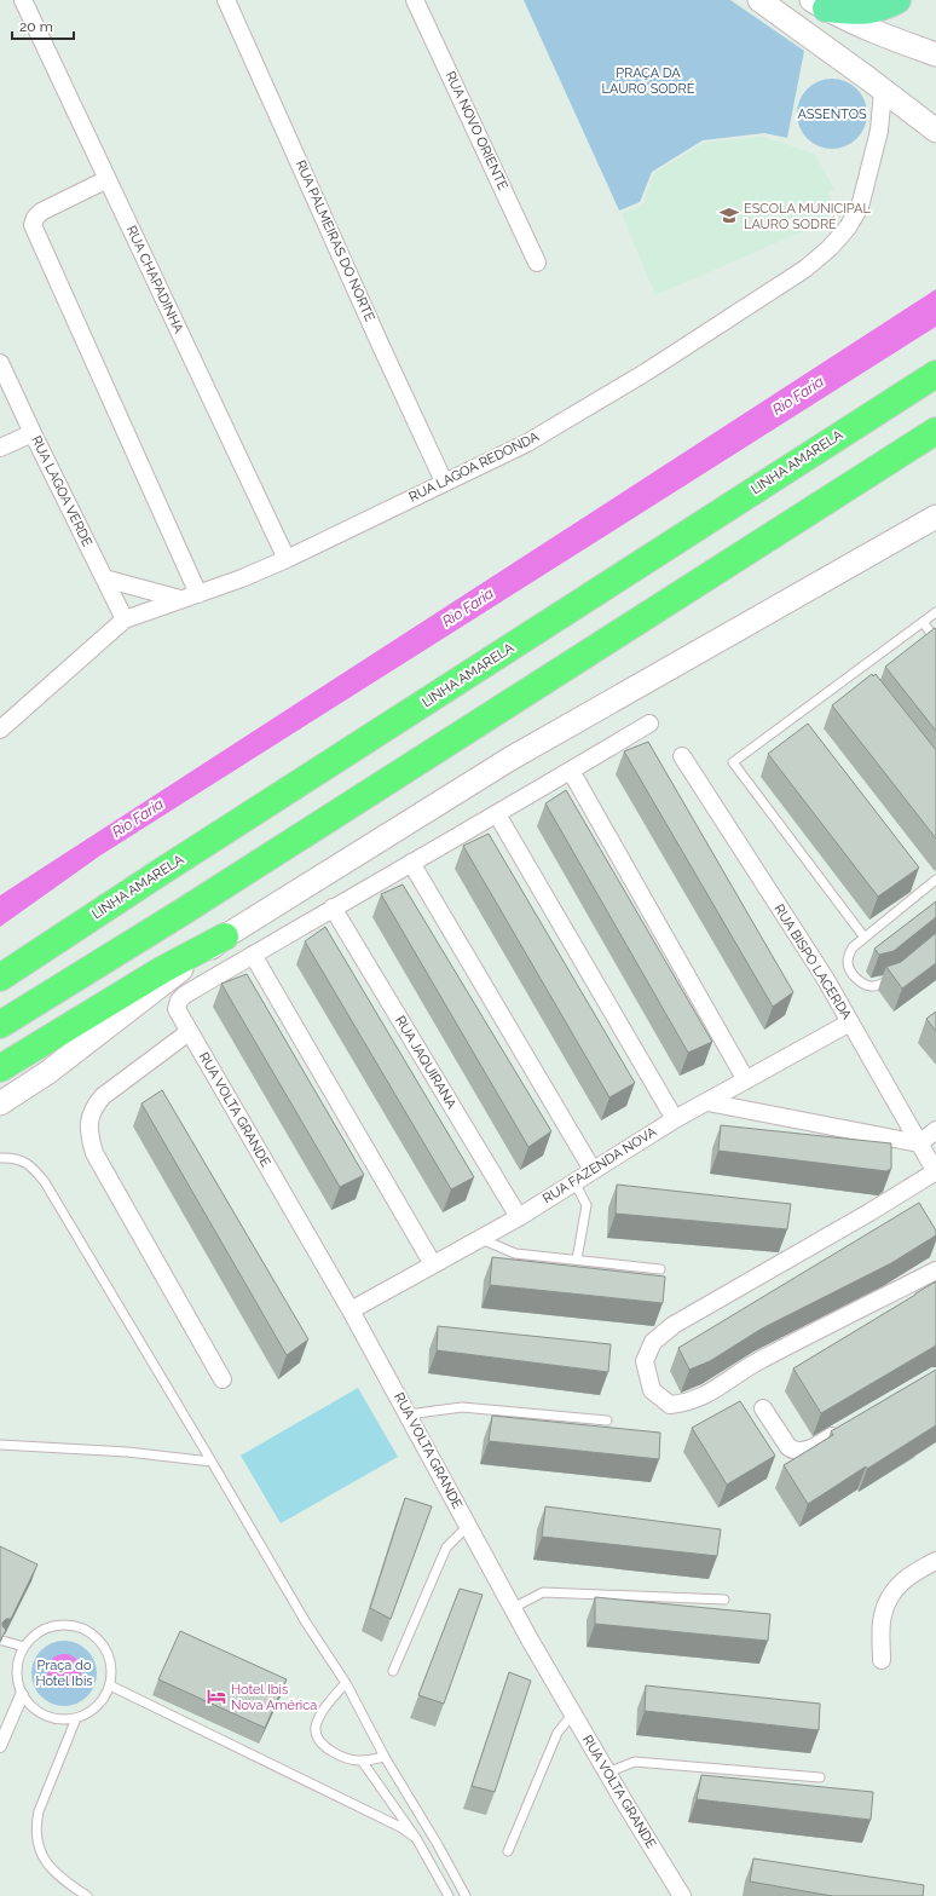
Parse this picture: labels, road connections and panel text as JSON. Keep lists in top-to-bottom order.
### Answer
{
  "streets": {
    "highway": ["LINHA AMARELA"],
    "street": [
      "RUA NOVO ORIENTE",
      "RUA PALMEIRAS DO NORTE",
      "RUA CHAPADINHA",
      "RUA LAGOA REDONDA",
      "RUA LAGOA VERDE",
      "RUA BISPO LACERDA",
      "RUA JAQUIRANA",
      "RUA VOLTA GRANDE",
      "RUA FAZENDA NOVA"
    ]
  },
  "crossings": [
    ["RUA PALMEIRAS DO NORTE", "RUA LAGOA REDONDA"],
    ["RUA CHAPADINHA", "RUA LAGOA REDONDA"],
    ["RUA LAGOA REDONDA", "RUA LAGOA VERDE"],
    ["RUA BISPO LACERDA", "RUA FAZENDA NOVA"],
    ["RUA JAQUIRANA", "RUA FAZENDA NOVA"],
    ["RUA VOLTA GRANDE", "RUA FAZENDA NOVA"]
  ],
  "water": ["Rio Faria"],
  "parks": ["PRAÇA DA LAURO SODRÉ", "ASSENTOS", "Praça do Hotel Ibis"],
  "places": {
    "school or university": ["ESCOLA MUNICIPAL LAURO SODRÉ"],
    "hotel": ["Hotel Ibis Nova América"]
  },
  "scale_bar": "20 m"
}
